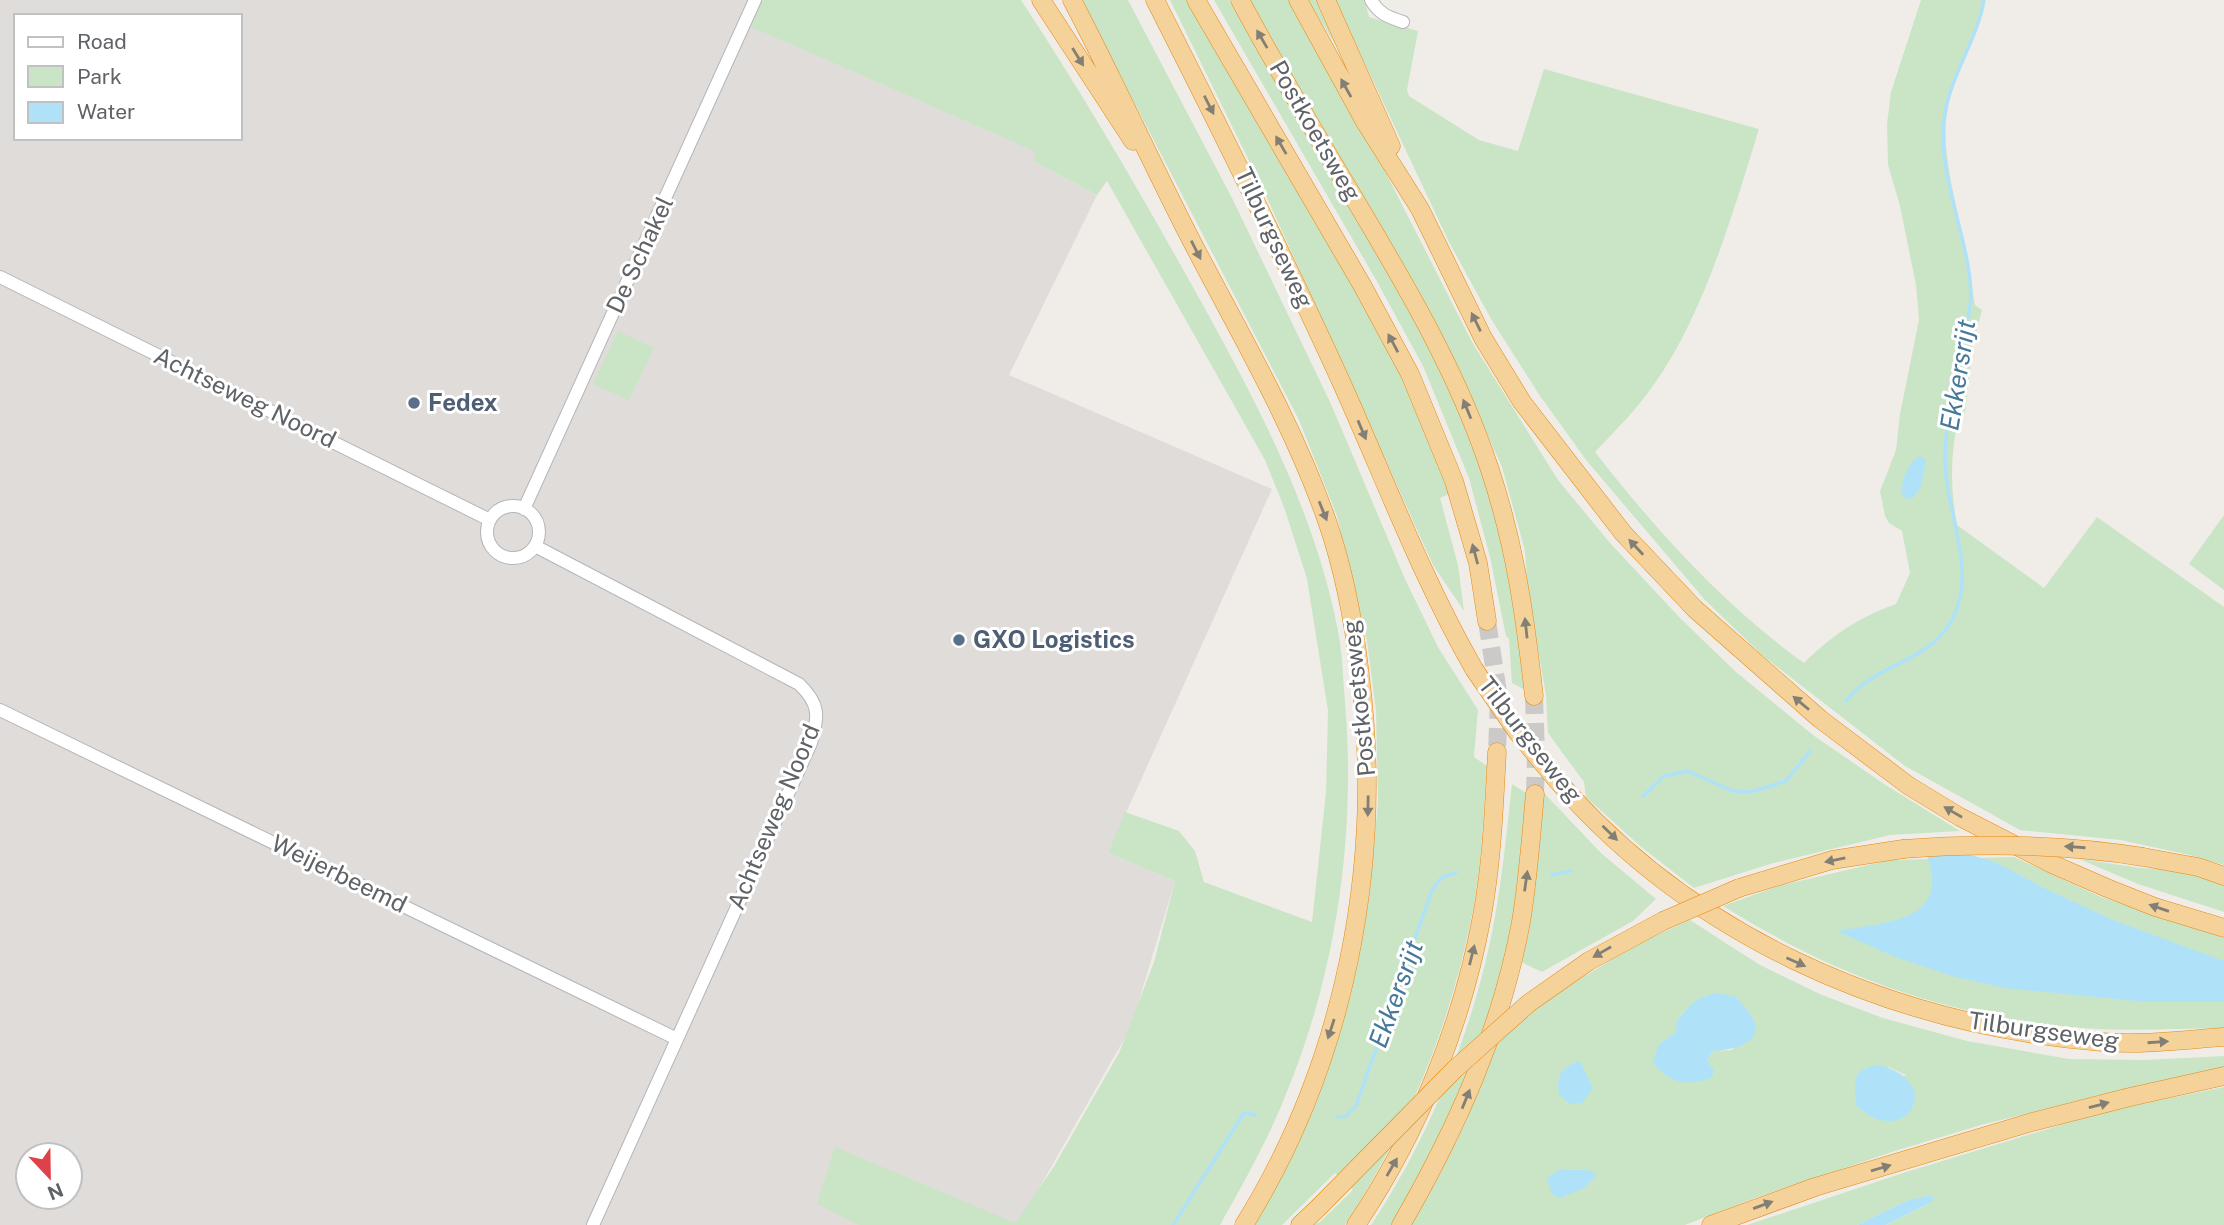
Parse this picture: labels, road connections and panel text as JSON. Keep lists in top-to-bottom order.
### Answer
{
  "streets": {
    "highway": ["Postkoetsweg", "Tilburgseweg"],
    "street": ["De Schakel", "Achtseweg Noord", "Weijerbeemd"]
  },
  "crossings": [
    ["De Schakel", "Achtseweg Noord"],
    ["Achtseweg Noord", "Weijerbeemd"]
  ],
  "water": ["Ekkersrijt"],
  "places": ["Fedex", "GXO Logistics"],
  "legend": ["Road", "Park", "Water"],
  "north": "bottom"
}
